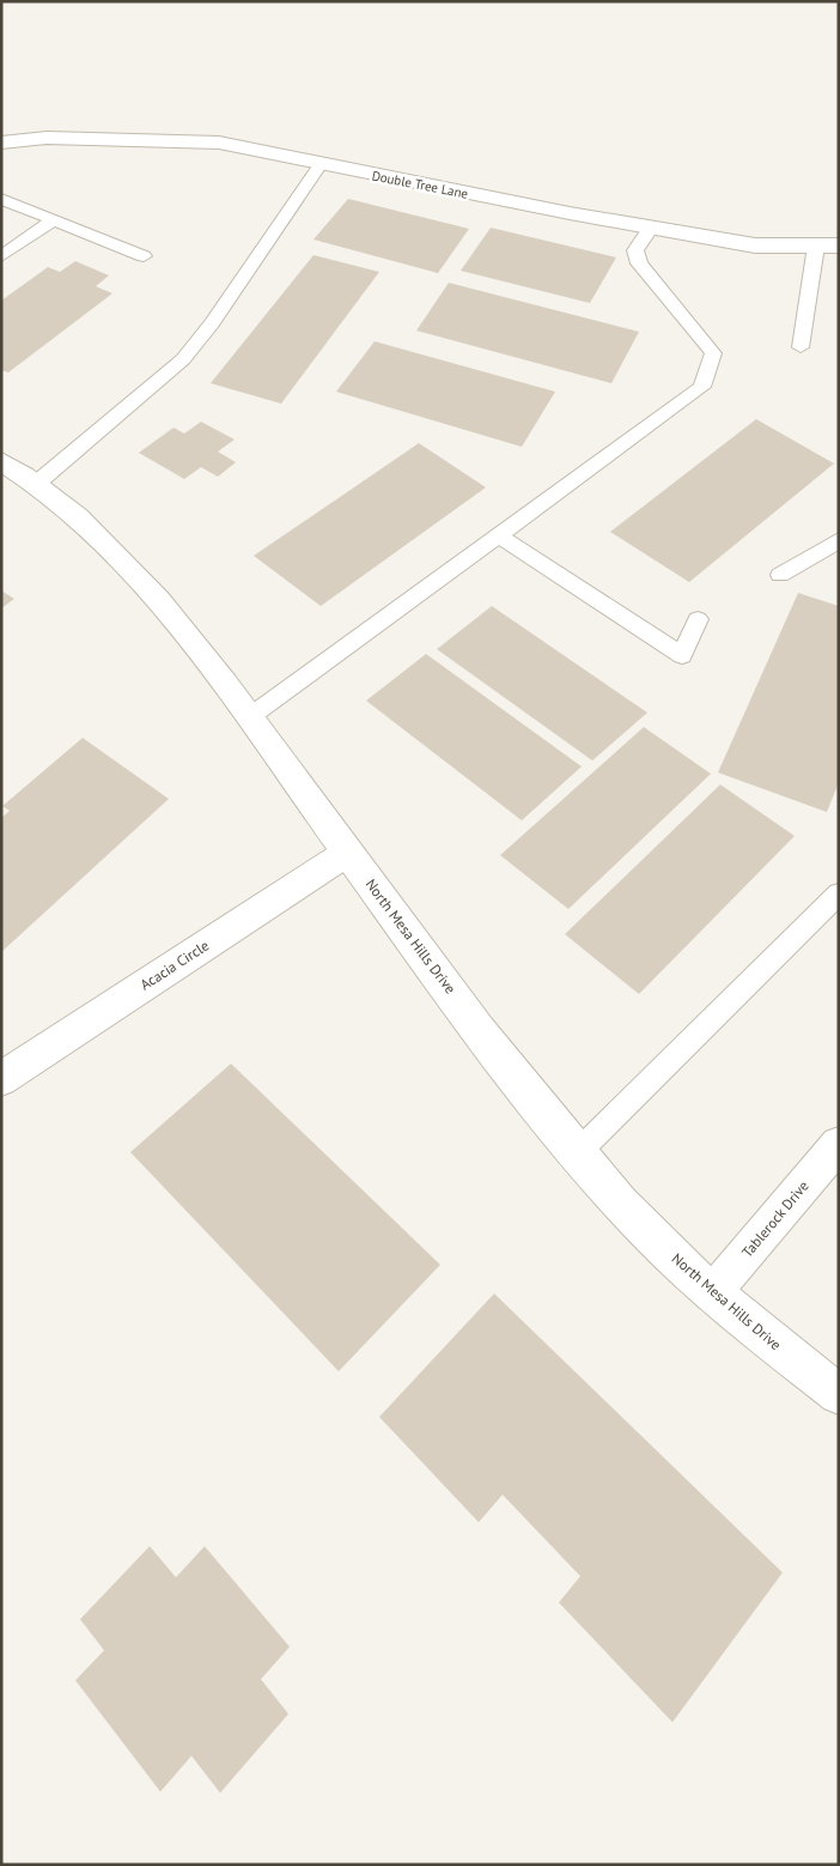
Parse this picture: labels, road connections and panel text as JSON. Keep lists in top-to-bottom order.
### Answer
{
  "streets": {
    "street": [
      "Double Tree Lane",
      "North Mesa Hills Drive",
      "Acacia Circle",
      "Tablerock Drive"
    ]
  },
  "crossings": [
    ["North Mesa Hills Drive", "Acacia Circle"],
    ["North Mesa Hills Drive", "Tablerock Drive"]
  ]
}
